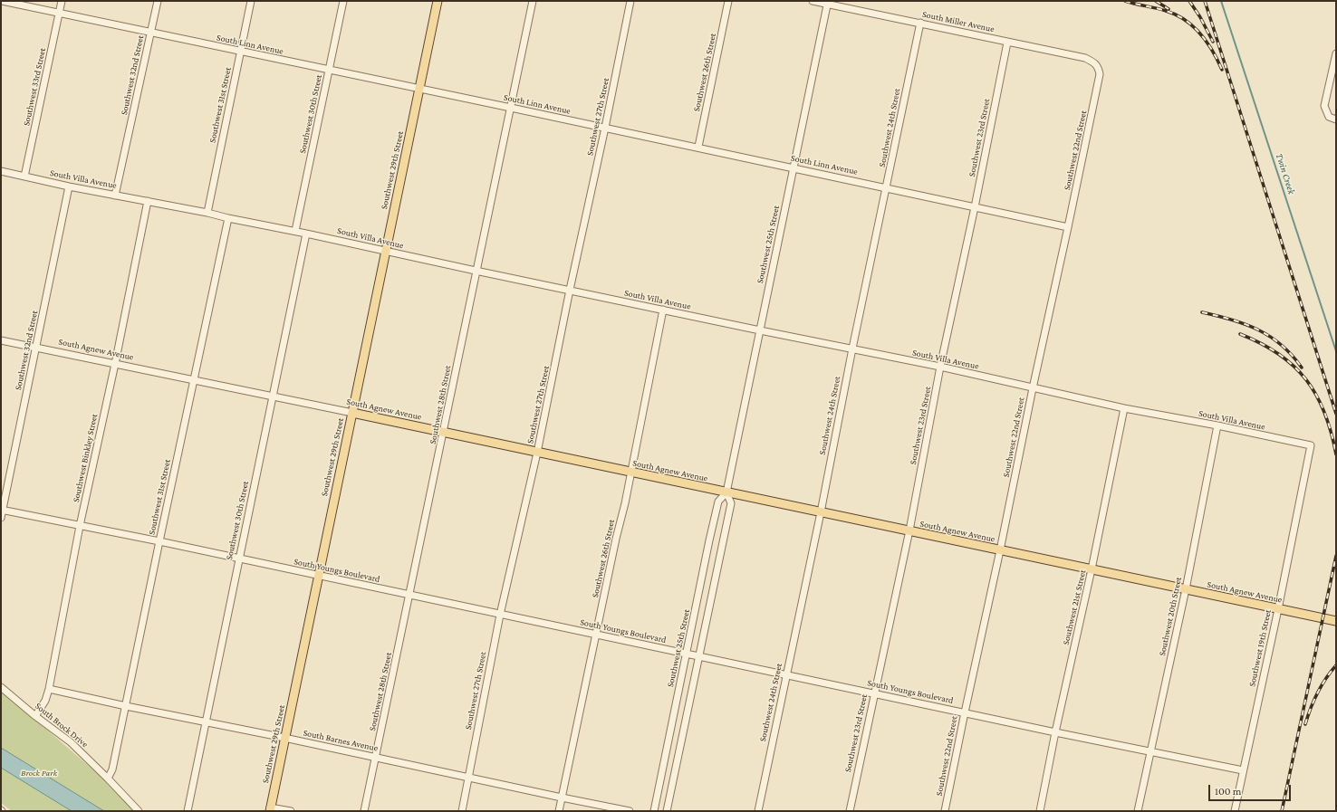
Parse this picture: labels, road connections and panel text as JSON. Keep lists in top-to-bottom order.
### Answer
{
  "streets": {
    "main road": ["Southwest 29th Street", "South Agnew Avenue"],
    "street": [
      "South Miller Avenue",
      "South Linn Avenue",
      "Southwest 26th Street",
      "Southwest 32nd Street",
      "Southwest 33rd Street",
      "Southwest 31st Street",
      "Southwest 30th Street",
      "Southwest 27th Street",
      "Southwest 24th Street",
      "Southwest 23rd Street",
      "Southwest 22nd Street",
      "South Villa Avenue",
      "Southwest 25th Street",
      "Southwest 28th Street",
      "Southwest Binkley Street",
      "South Youngs Boulevard",
      "Southwest 21st Street",
      "Southwest 20th Street",
      "Southwest 19th Street",
      "South Brock Drive",
      "South Barnes Avenue"
    ]
  },
  "crossings": [
    ["South Miller Avenue", "Southwest 24th Street"],
    ["South Miller Avenue", "Southwest 23rd Street"],
    ["South Miller Avenue", "Southwest 22nd Street"],
    ["South Miller Avenue", "Southwest 25th Street"],
    ["South Linn Avenue", "Southwest 26th Street"],
    ["South Linn Avenue", "Southwest 32nd Street"],
    ["South Linn Avenue", "Southwest 33rd Street"],
    ["South Linn Avenue", "Southwest 31st Street"],
    ["South Linn Avenue", "Southwest 30th Street"],
    ["South Linn Avenue", "Southwest 27th Street"],
    ["South Linn Avenue", "Southwest 24th Street"],
    ["South Linn Avenue", "Southwest 23rd Street"],
    ["South Linn Avenue", "Southwest 22nd Street"],
    ["South Linn Avenue", "Southwest 29th Street"],
    ["South Linn Avenue", "Southwest 25th Street"],
    ["South Linn Avenue", "Southwest 28th Street"],
    ["Southwest 26th Street", "South Villa Avenue"],
    ["Southwest 26th Street", "South Agnew Avenue"],
    ["Southwest 26th Street", "South Youngs Boulevard"],
    ["Southwest 26th Street", "South Barnes Avenue"],
    ["Southwest 32nd Street", "South Villa Avenue"],
    ["Southwest 32nd Street", "South Agnew Avenue"],
    ["Southwest 32nd Street", "South Youngs Boulevard"],
    ["Southwest 33rd Street", "South Villa Avenue"],
    ["Southwest 31st Street", "South Villa Avenue"],
    ["Southwest 31st Street", "South Agnew Avenue"],
    ["Southwest 31st Street", "South Youngs Boulevard"],
    ["Southwest 31st Street", "South Brock Drive"],
    ["Southwest 31st Street", "South Barnes Avenue"],
    ["Southwest 30th Street", "South Villa Avenue"],
    ["Southwest 30th Street", "South Agnew Avenue"],
    ["Southwest 30th Street", "South Youngs Boulevard"],
    ["Southwest 30th Street", "South Barnes Avenue"],
    ["Southwest 27th Street", "South Villa Avenue"],
    ["Southwest 27th Street", "South Agnew Avenue"],
    ["Southwest 27th Street", "South Youngs Boulevard"],
    ["Southwest 27th Street", "South Barnes Avenue"],
    ["Southwest 24th Street", "South Villa Avenue"],
    ["Southwest 24th Street", "South Agnew Avenue"],
    ["Southwest 24th Street", "South Youngs Boulevard"],
    ["Southwest 23rd Street", "South Villa Avenue"],
    ["Southwest 23rd Street", "South Agnew Avenue"],
    ["Southwest 23rd Street", "South Youngs Boulevard"],
    ["Southwest 22nd Street", "South Villa Avenue"],
    ["Southwest 22nd Street", "South Agnew Avenue"],
    ["Southwest 22nd Street", "South Youngs Boulevard"],
    ["Southwest 29th Street", "South Villa Avenue"],
    ["Southwest 29th Street", "South Agnew Avenue"],
    ["Southwest 29th Street", "South Youngs Boulevard"],
    ["Southwest 29th Street", "South Barnes Avenue"],
    ["South Villa Avenue", "Southwest 25th Street"],
    ["South Villa Avenue", "Southwest 28th Street"],
    ["South Villa Avenue", "Southwest Binkley Street"],
    ["South Villa Avenue", "Southwest 21st Street"],
    ["South Villa Avenue", "Southwest 20th Street"],
    ["South Villa Avenue", "Southwest 19th Street"],
    ["Southwest 25th Street", "South Agnew Avenue"],
    ["Southwest 25th Street", "South Youngs Boulevard"],
    ["South Agnew Avenue", "Southwest 28th Street"],
    ["South Agnew Avenue", "Southwest Binkley Street"],
    ["South Agnew Avenue", "Southwest 21st Street"],
    ["South Agnew Avenue", "Southwest 20th Street"],
    ["South Agnew Avenue", "Southwest 19th Street"],
    ["Southwest 28th Street", "South Youngs Boulevard"],
    ["Southwest 28th Street", "South Barnes Avenue"],
    ["Southwest Binkley Street", "South Youngs Boulevard"],
    ["Southwest Binkley Street", "South Brock Drive"],
    ["Southwest Binkley Street", "South Barnes Avenue"],
    ["South Youngs Boulevard", "Southwest 21st Street"],
    ["South Youngs Boulevard", "Southwest 20th Street"],
    ["South Youngs Boulevard", "Southwest 19th Street"]
  ],
  "water": ["Twin Creek"],
  "parks": ["Brock Park"],
  "scale_bar": "100 m"
}
